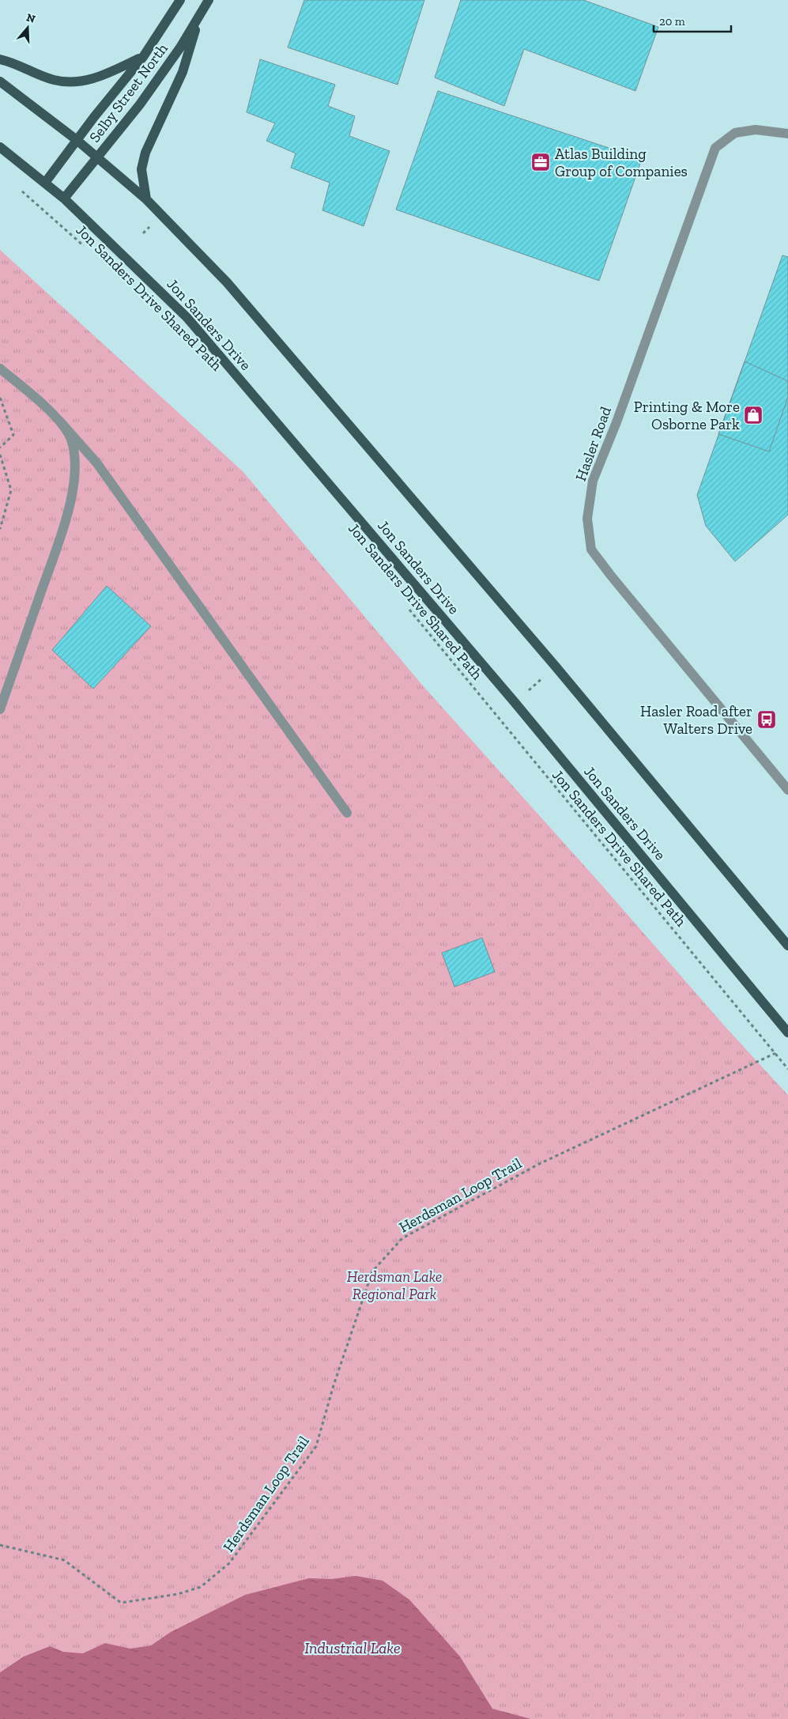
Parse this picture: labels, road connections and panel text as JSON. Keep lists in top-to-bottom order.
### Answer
{
  "streets": {
    "main road": ["Selby Street North", "Jon Sanders Drive"],
    "street": ["Hasler Road"],
    "path": ["Jon Sanders Drive Shared Path", "Herdsman Loop Trail"]
  },
  "crossings": [
    ["Selby Street North", "Jon Sanders Drive"],
    ["Jon Sanders Drive Shared Path", "Herdsman Loop Trail"]
  ],
  "water": ["Industrial Lake"],
  "parks": ["Herdsman Lake Regional Park"],
  "places": {
    "office": ["Atlas Building Group of Companies"],
    "shop": ["Printing & More Osborne Park"],
    "bus stop": ["Hasler Road after Walters Drive"]
  },
  "scale_bar": "20 m",
  "north": "top"
}
